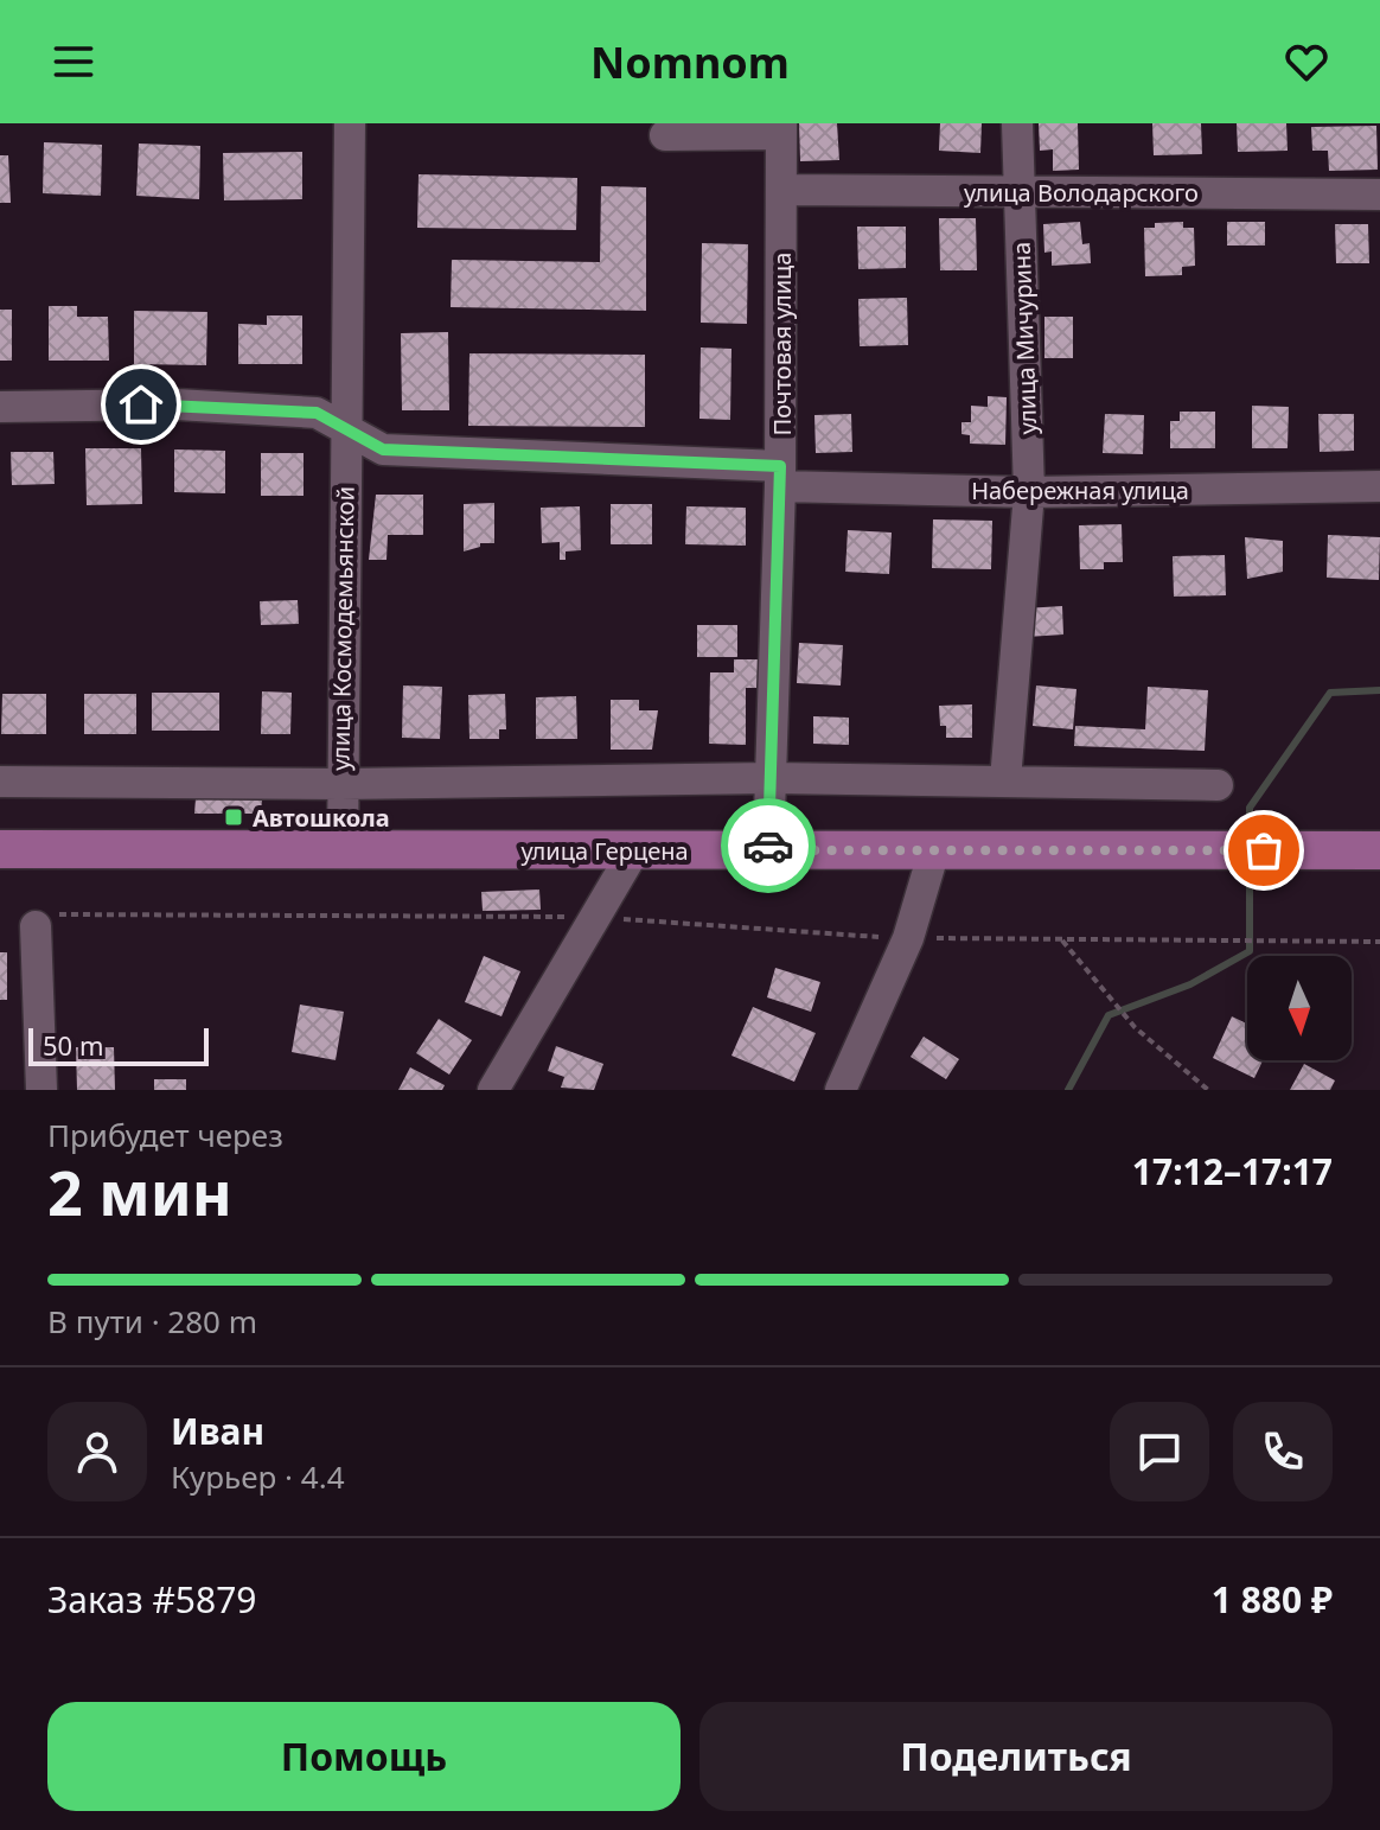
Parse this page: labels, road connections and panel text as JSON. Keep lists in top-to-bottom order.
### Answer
{
  "streets": {
    "main road": ["улица Герцена"],
    "street": [
      "улица Володарского",
      "улица Мичурина",
      "Почтовая улица",
      "Набережная улица",
      "улица Космодемьянской"
    ]
  },
  "crossings": [
    ["улица Володарского", "улица Мичурина"],
    ["улица Володарского", "Почтовая улица"],
    ["улица Мичурина", "Набережная улица"],
    ["Почтовая улица", "Набережная улица"],
    ["Почтовая улица", "улица Герцена"],
    ["Набережная улица", "улица Космодемьянской"],
    ["улица Космодемьянской", "улица Герцена"]
  ],
  "places": {
    "transit": ["Автошкола"]
  },
  "scale_bar": "50 m",
  "north": "bottom",
  "page": {
    "header": "Nomnom",
    "scale": "50 m",
    "heading": ["2 мин", "Прибудет через", "17:12–17:17"],
    "panel": [
      "Иван",
      "Курьер · 4.4",
      "Заказ #5879",
      "1 880 ₽"
    ],
    "bar": "В пути · 280 m",
    "buttons": ["Помощь", "Поделиться"]
  }
}
